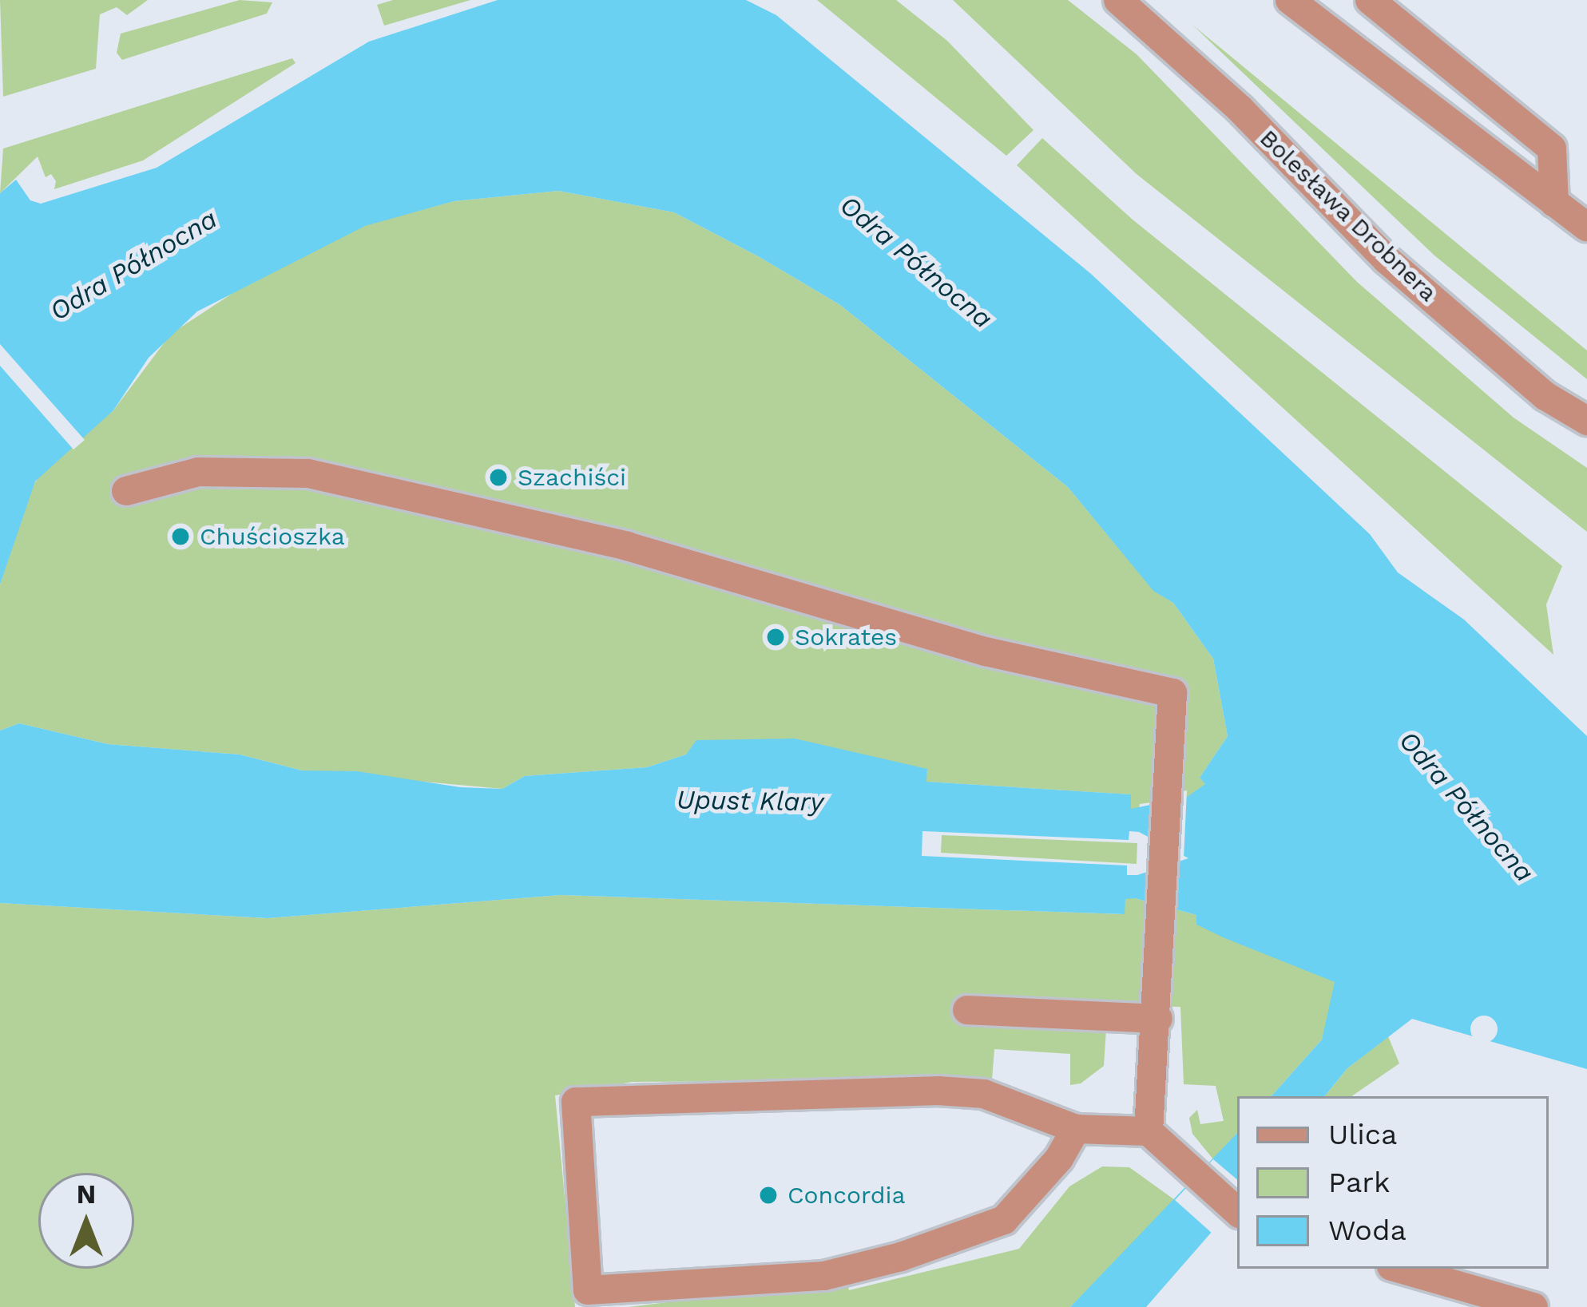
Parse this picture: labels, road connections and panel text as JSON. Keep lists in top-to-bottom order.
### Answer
{
  "streets": {
    "street": ["Bolesława Drobnera"]
  },
  "water": ["Odra Północna", "Upust Klary"],
  "places": [
    "Szachiści",
    "Chuścioszka",
    "Sokrates",
    "Concordia"
  ],
  "legend": ["Ulica", "Park", "Woda"],
  "north": "top"
}
